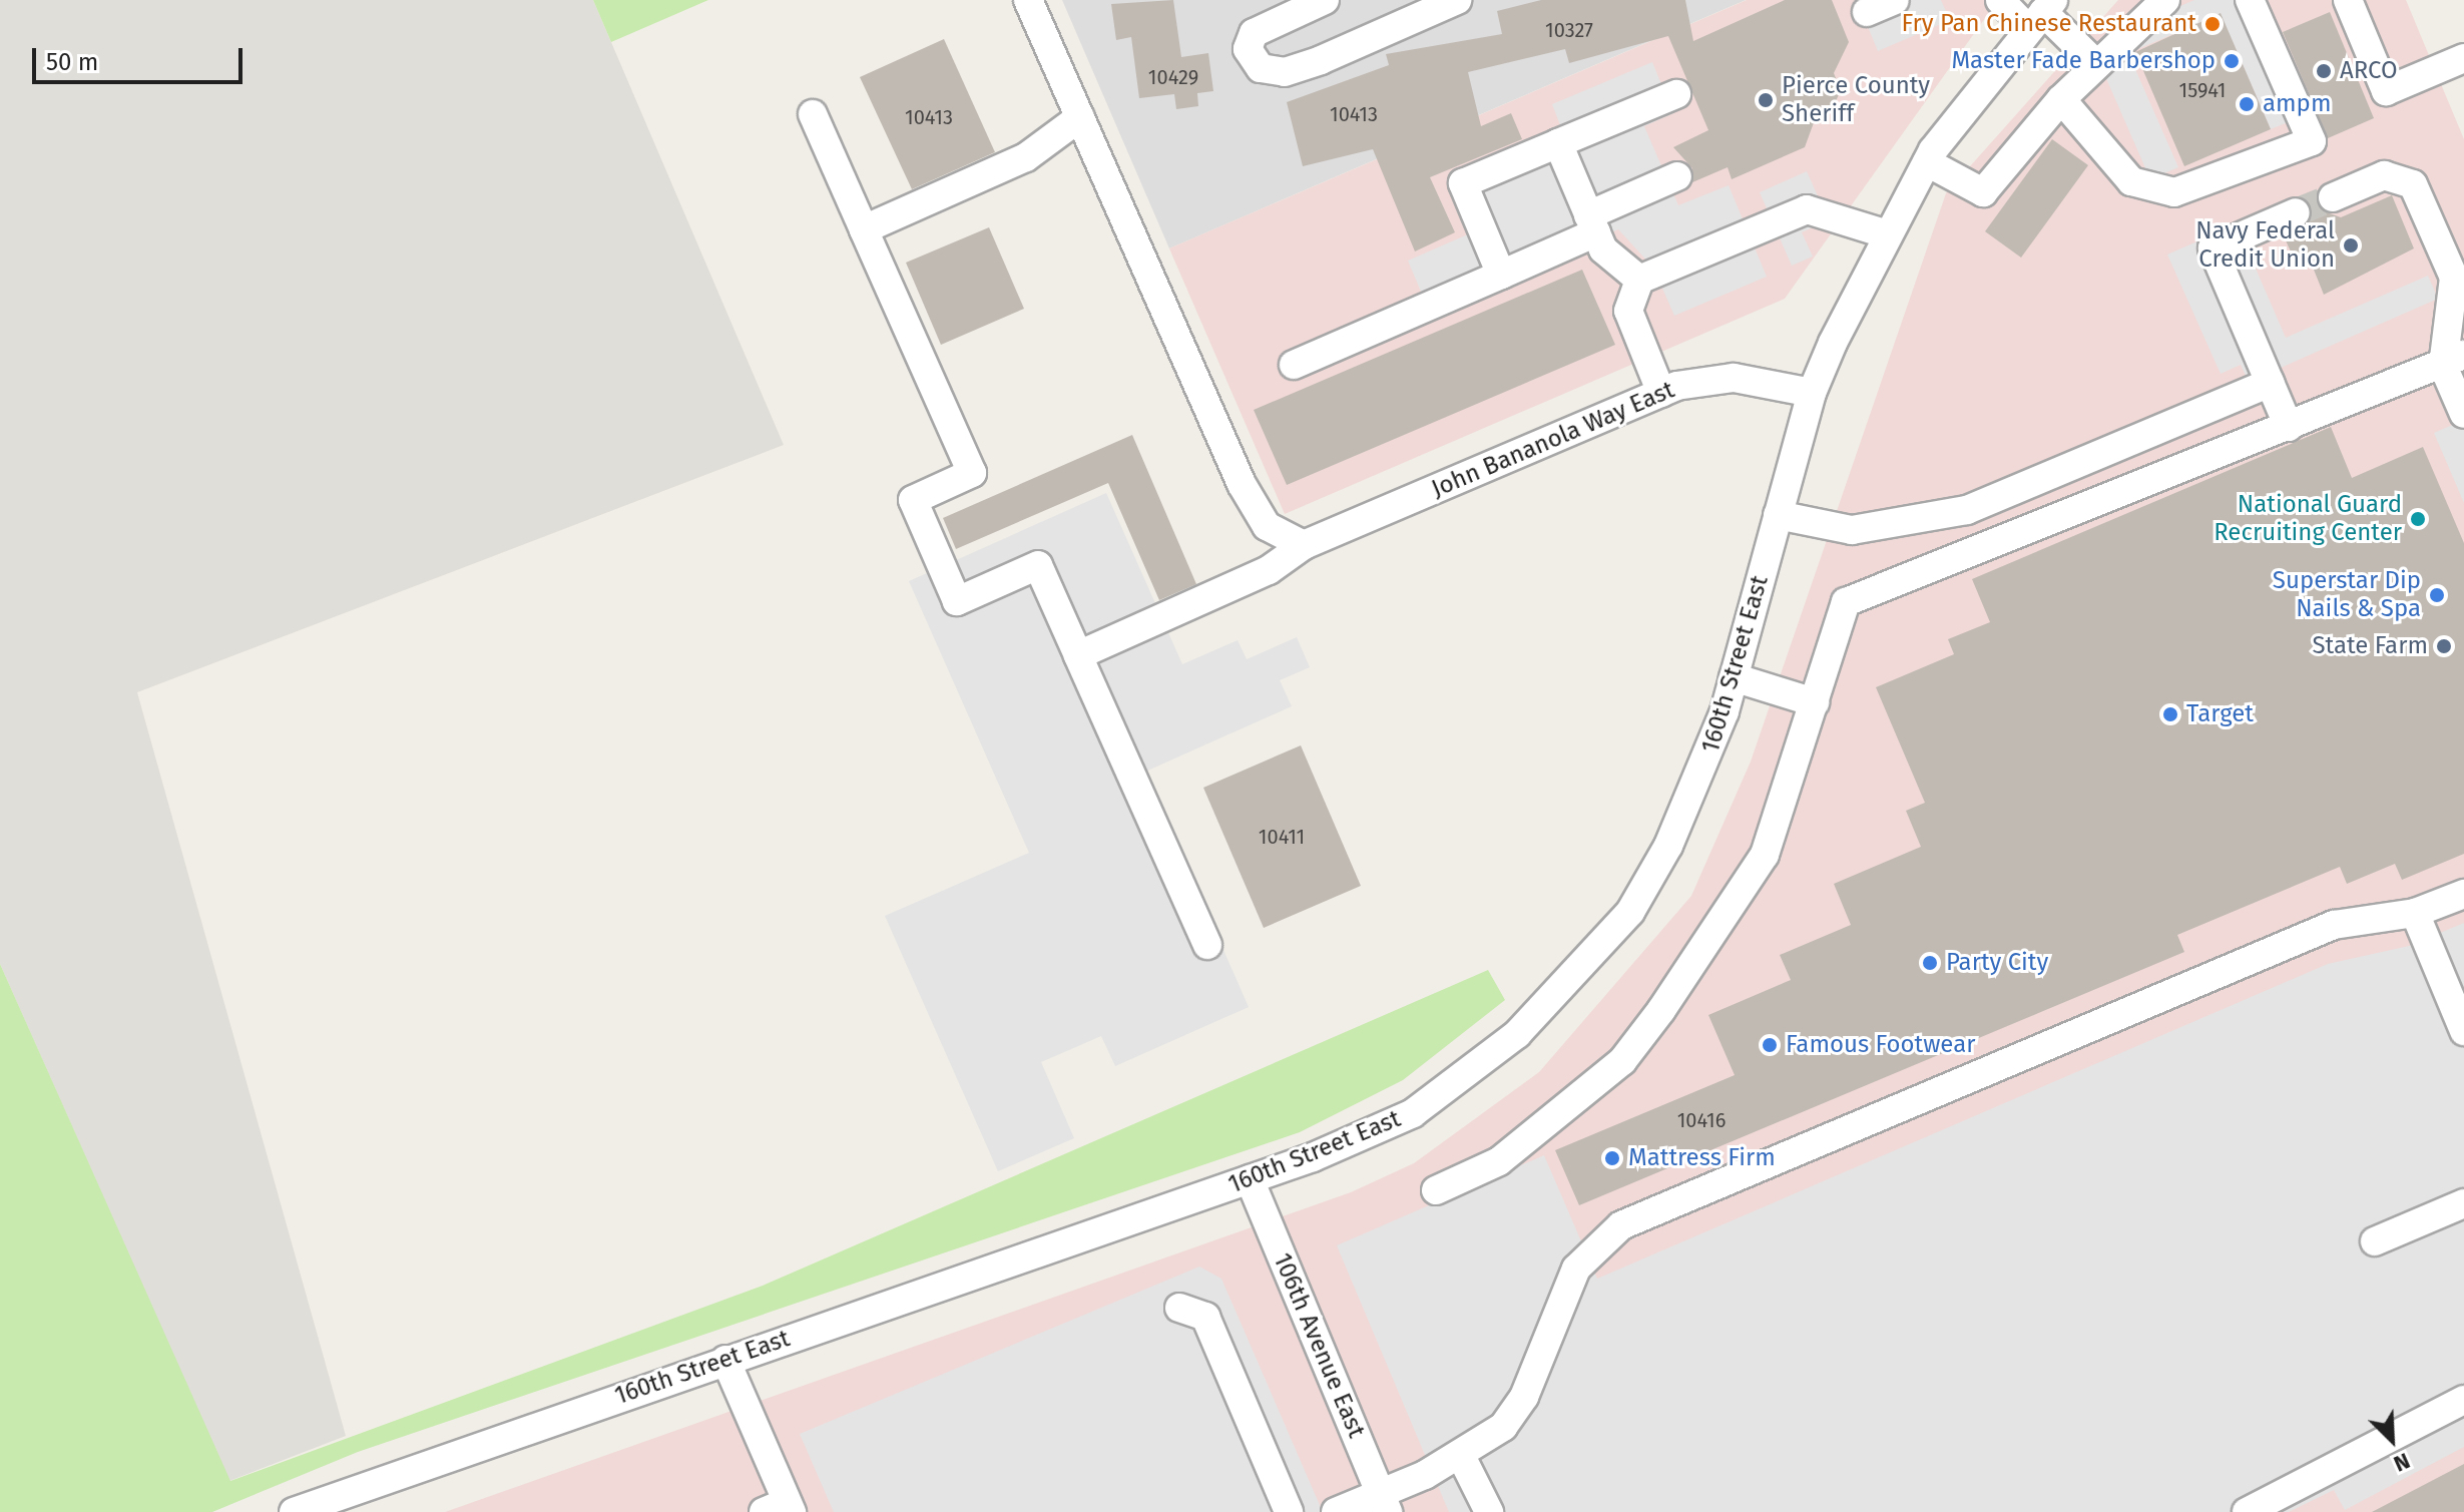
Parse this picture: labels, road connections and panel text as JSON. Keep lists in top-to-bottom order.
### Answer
{
  "streets": {
    "street": ["John Bananola Way East", "160th Street East", "106th Avenue East"]
  },
  "crossings": [
    ["John Bananola Way East", "160th Street East"],
    ["160th Street East", "106th Avenue East"]
  ],
  "places": [
    "Fry Pan Chinese Restaurant",
    "Master Fade Barbershop",
    "ARCO",
    "Pierce County Sheriff",
    "ampm",
    "Navy Federal Credit Union",
    "National Guard Recruiting Center",
    "Superstar Dip Nails & Spa",
    "State Farm",
    "Target",
    "Party City",
    "Famous Footwear",
    "Mattress Firm"
  ],
  "house_numbers": [
    "10327",
    "10429",
    "15941",
    "10413",
    "10413",
    "10411",
    "10416"
  ],
  "scale_bar": "50 m",
  "north": "bottom right"
}
